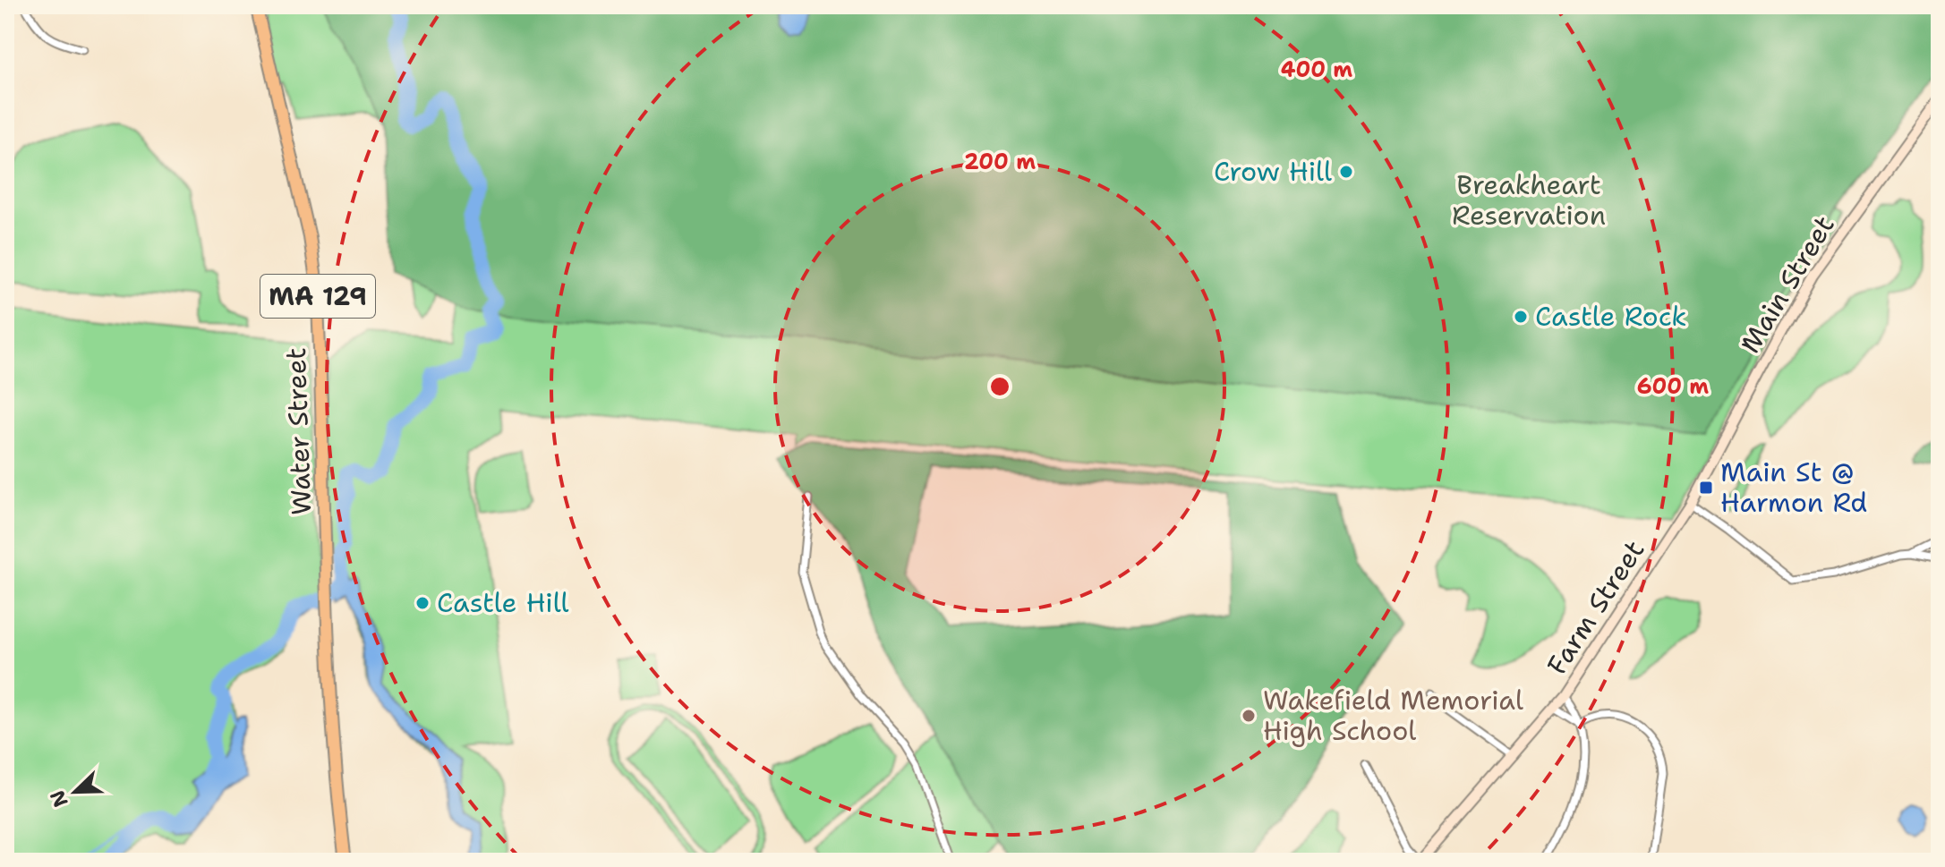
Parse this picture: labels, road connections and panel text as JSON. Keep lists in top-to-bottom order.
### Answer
{
  "streets": {
    "main road": [
      "Main Street",
      "MA 129",
      "Water Street",
      "Farm Street"
    ]
  },
  "crossings": [
    ["Main Street", "Farm Street"]
  ],
  "parks": ["Breakheart Reservation"],
  "places": {
    "other": [
      "Crow Hill",
      "Castle Rock",
      "Castle Hill",
      "Wakefield Memorial High School"
    ],
    "transit": ["Main St @ Harmon Rd"]
  },
  "north": "bottom left",
  "rings": ["400 m", "200 m", "600 m"]
}
